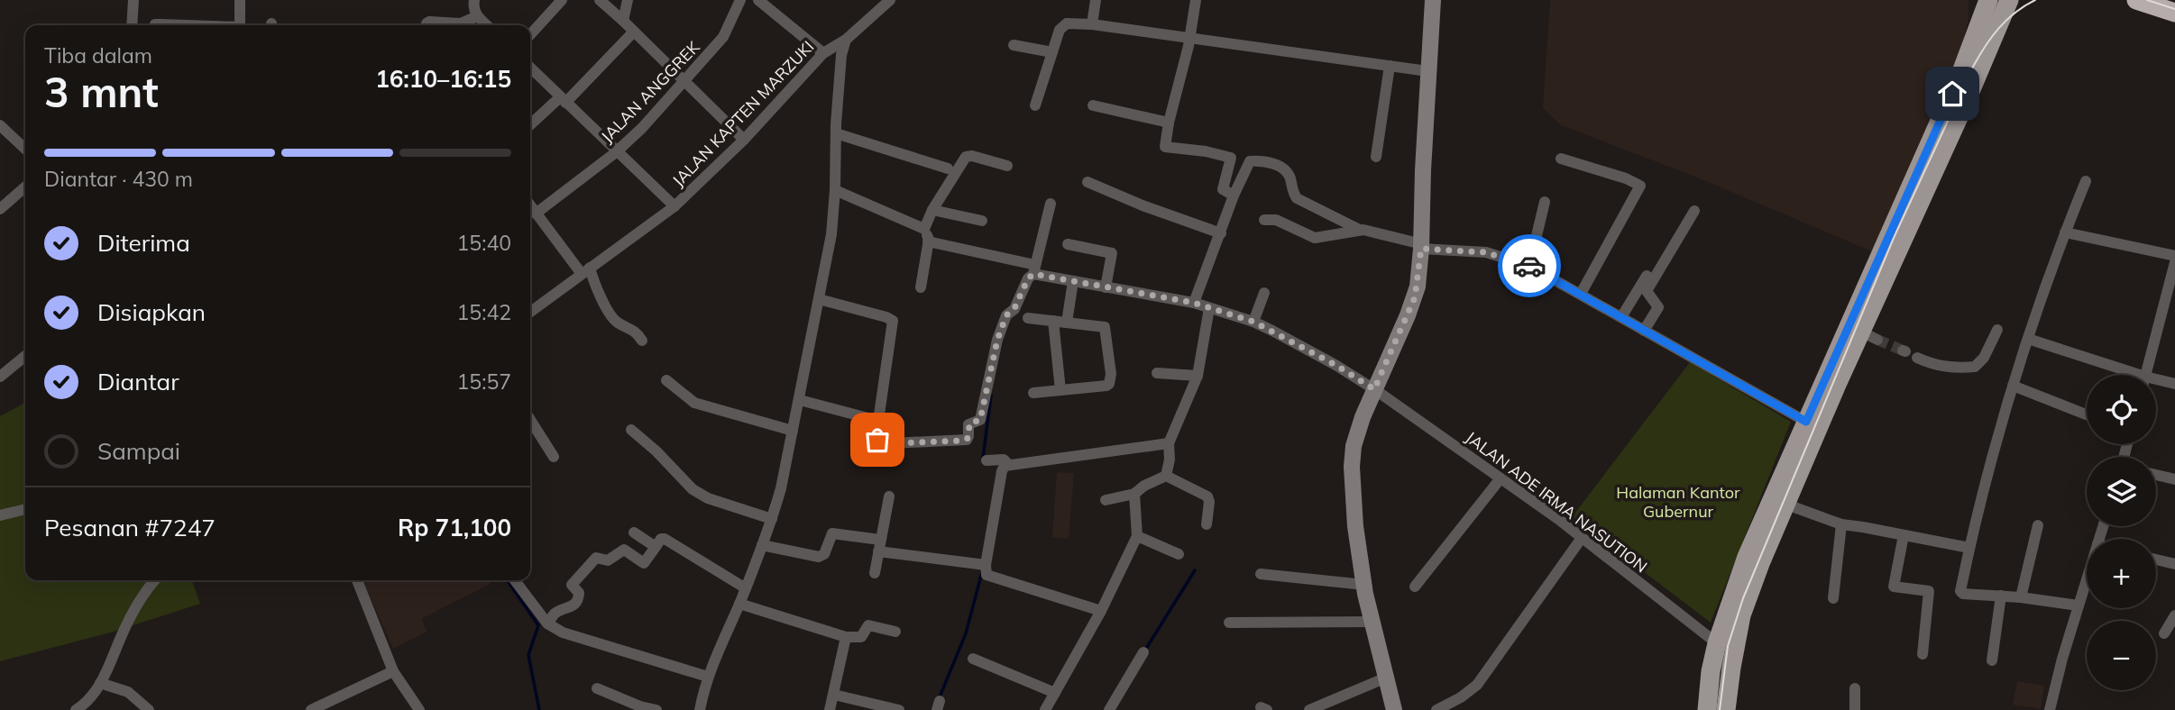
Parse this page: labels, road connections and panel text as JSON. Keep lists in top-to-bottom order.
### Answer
{
  "streets": {
    "street": ["JALAN ANGGREK", "JALAN KAPTEN MARZUKI", "JALAN ADE IRMA NASUTION"]
  },
  "parks": ["Halaman Kantor Gubernur"],
  "page": {
    "heading": ["3 mnt", "Tiba dalam", "16:10–16:15"],
    "panel": ["Pesanan #7247", "Rp 71,100"],
    "bar": "Diantar · 430 m",
    "list": [
      ["Diterima", "15:40"],
      ["Disiapkan", "15:42"],
      ["Diantar", "15:57"],
      "Sampai"
    ],
    "map_buttons": ["+", "−"]
  }
}
